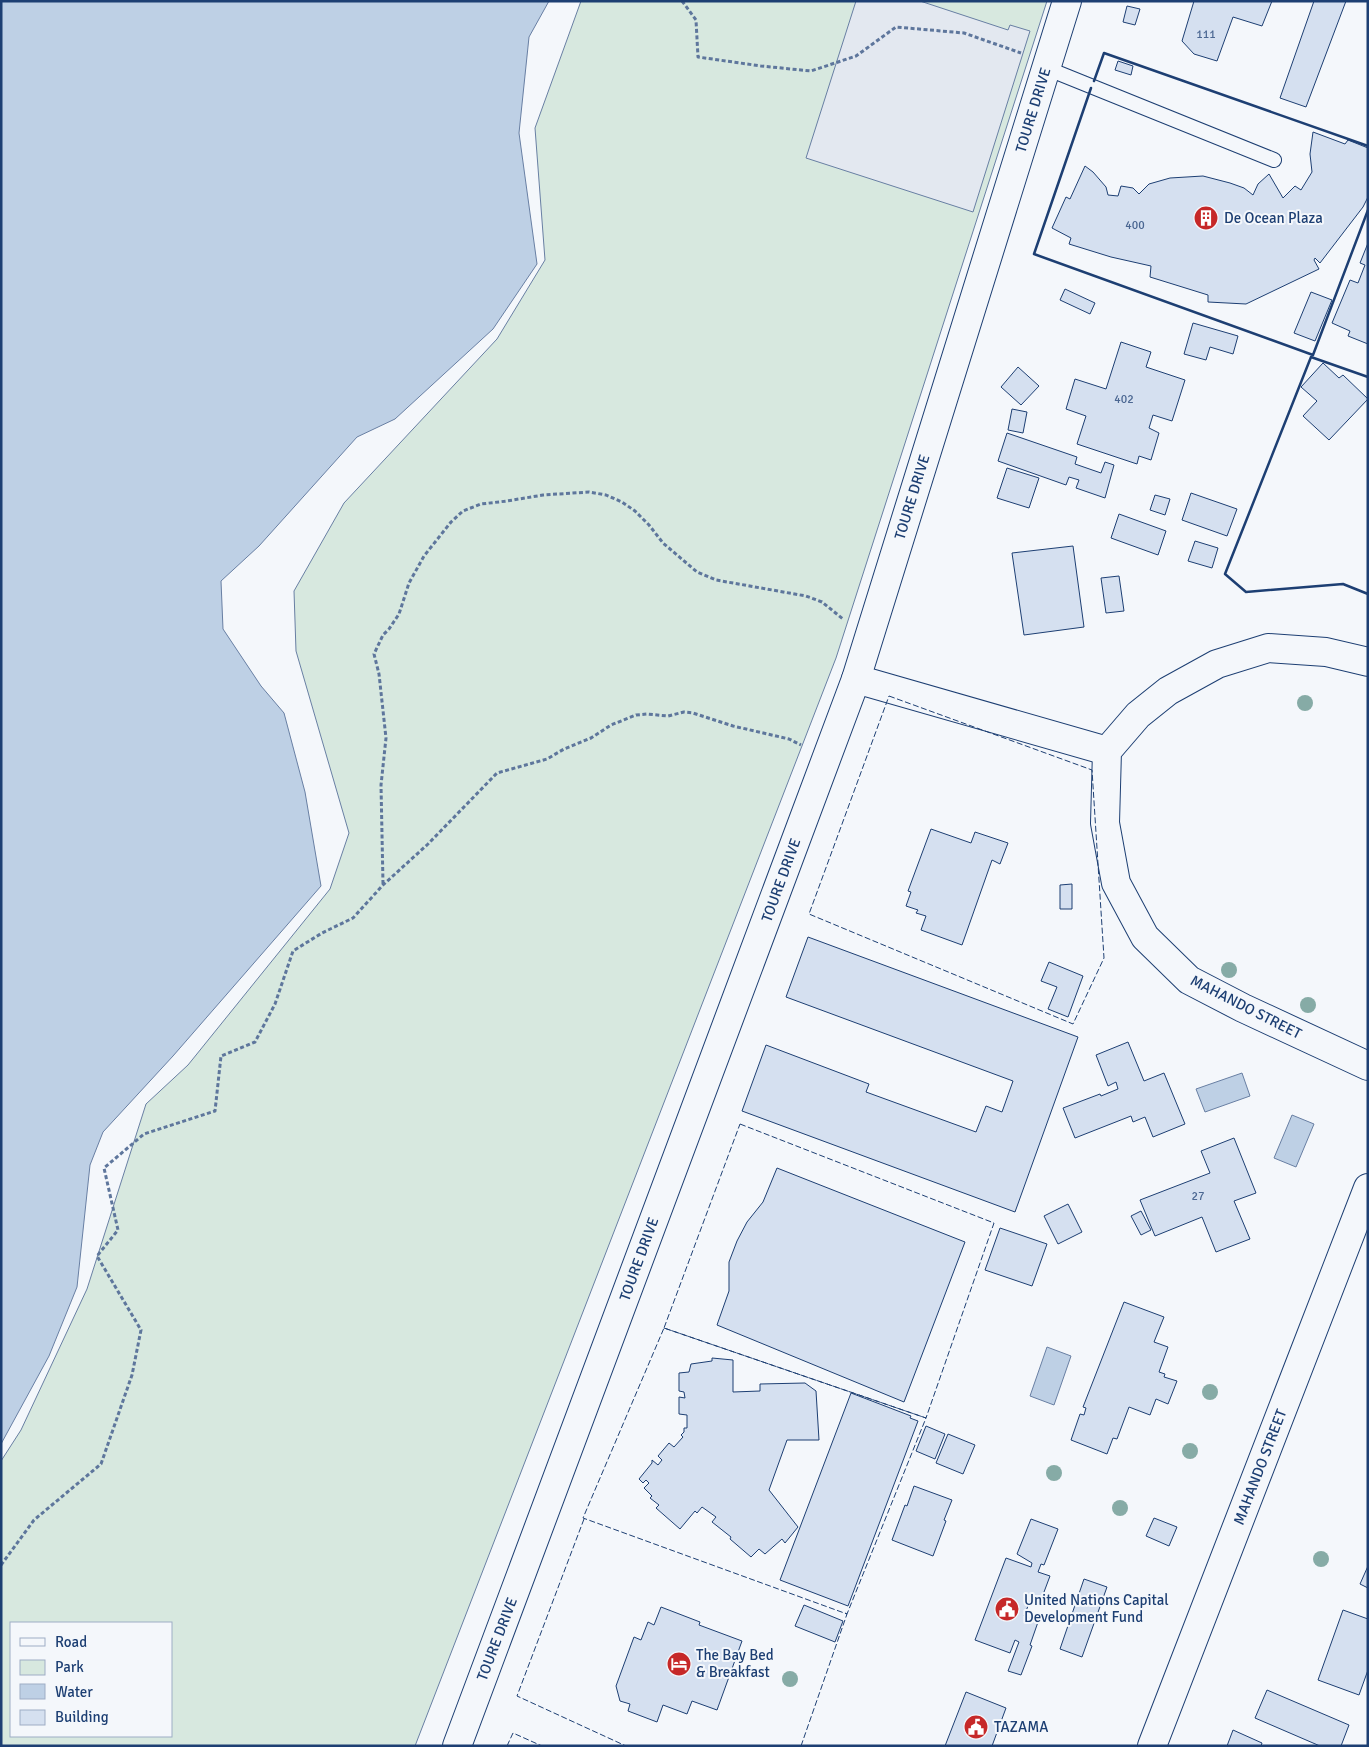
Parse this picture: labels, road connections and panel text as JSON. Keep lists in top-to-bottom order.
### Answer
{
  "streets": {
    "street": ["TOURE DRIVE", "MAHANDO STREET"]
  },
  "places": {
    "building": ["De Ocean Plaza"],
    "public building": ["United Nations Capital Development Fund", "TAZAMA"],
    "hotel": ["The Bay Bed & Breakfast"]
  },
  "house_numbers": [
    "111",
    "400",
    "402",
    "27"
  ],
  "legend": [
    "Road",
    "Park",
    "Water",
    "Building"
  ]
}
